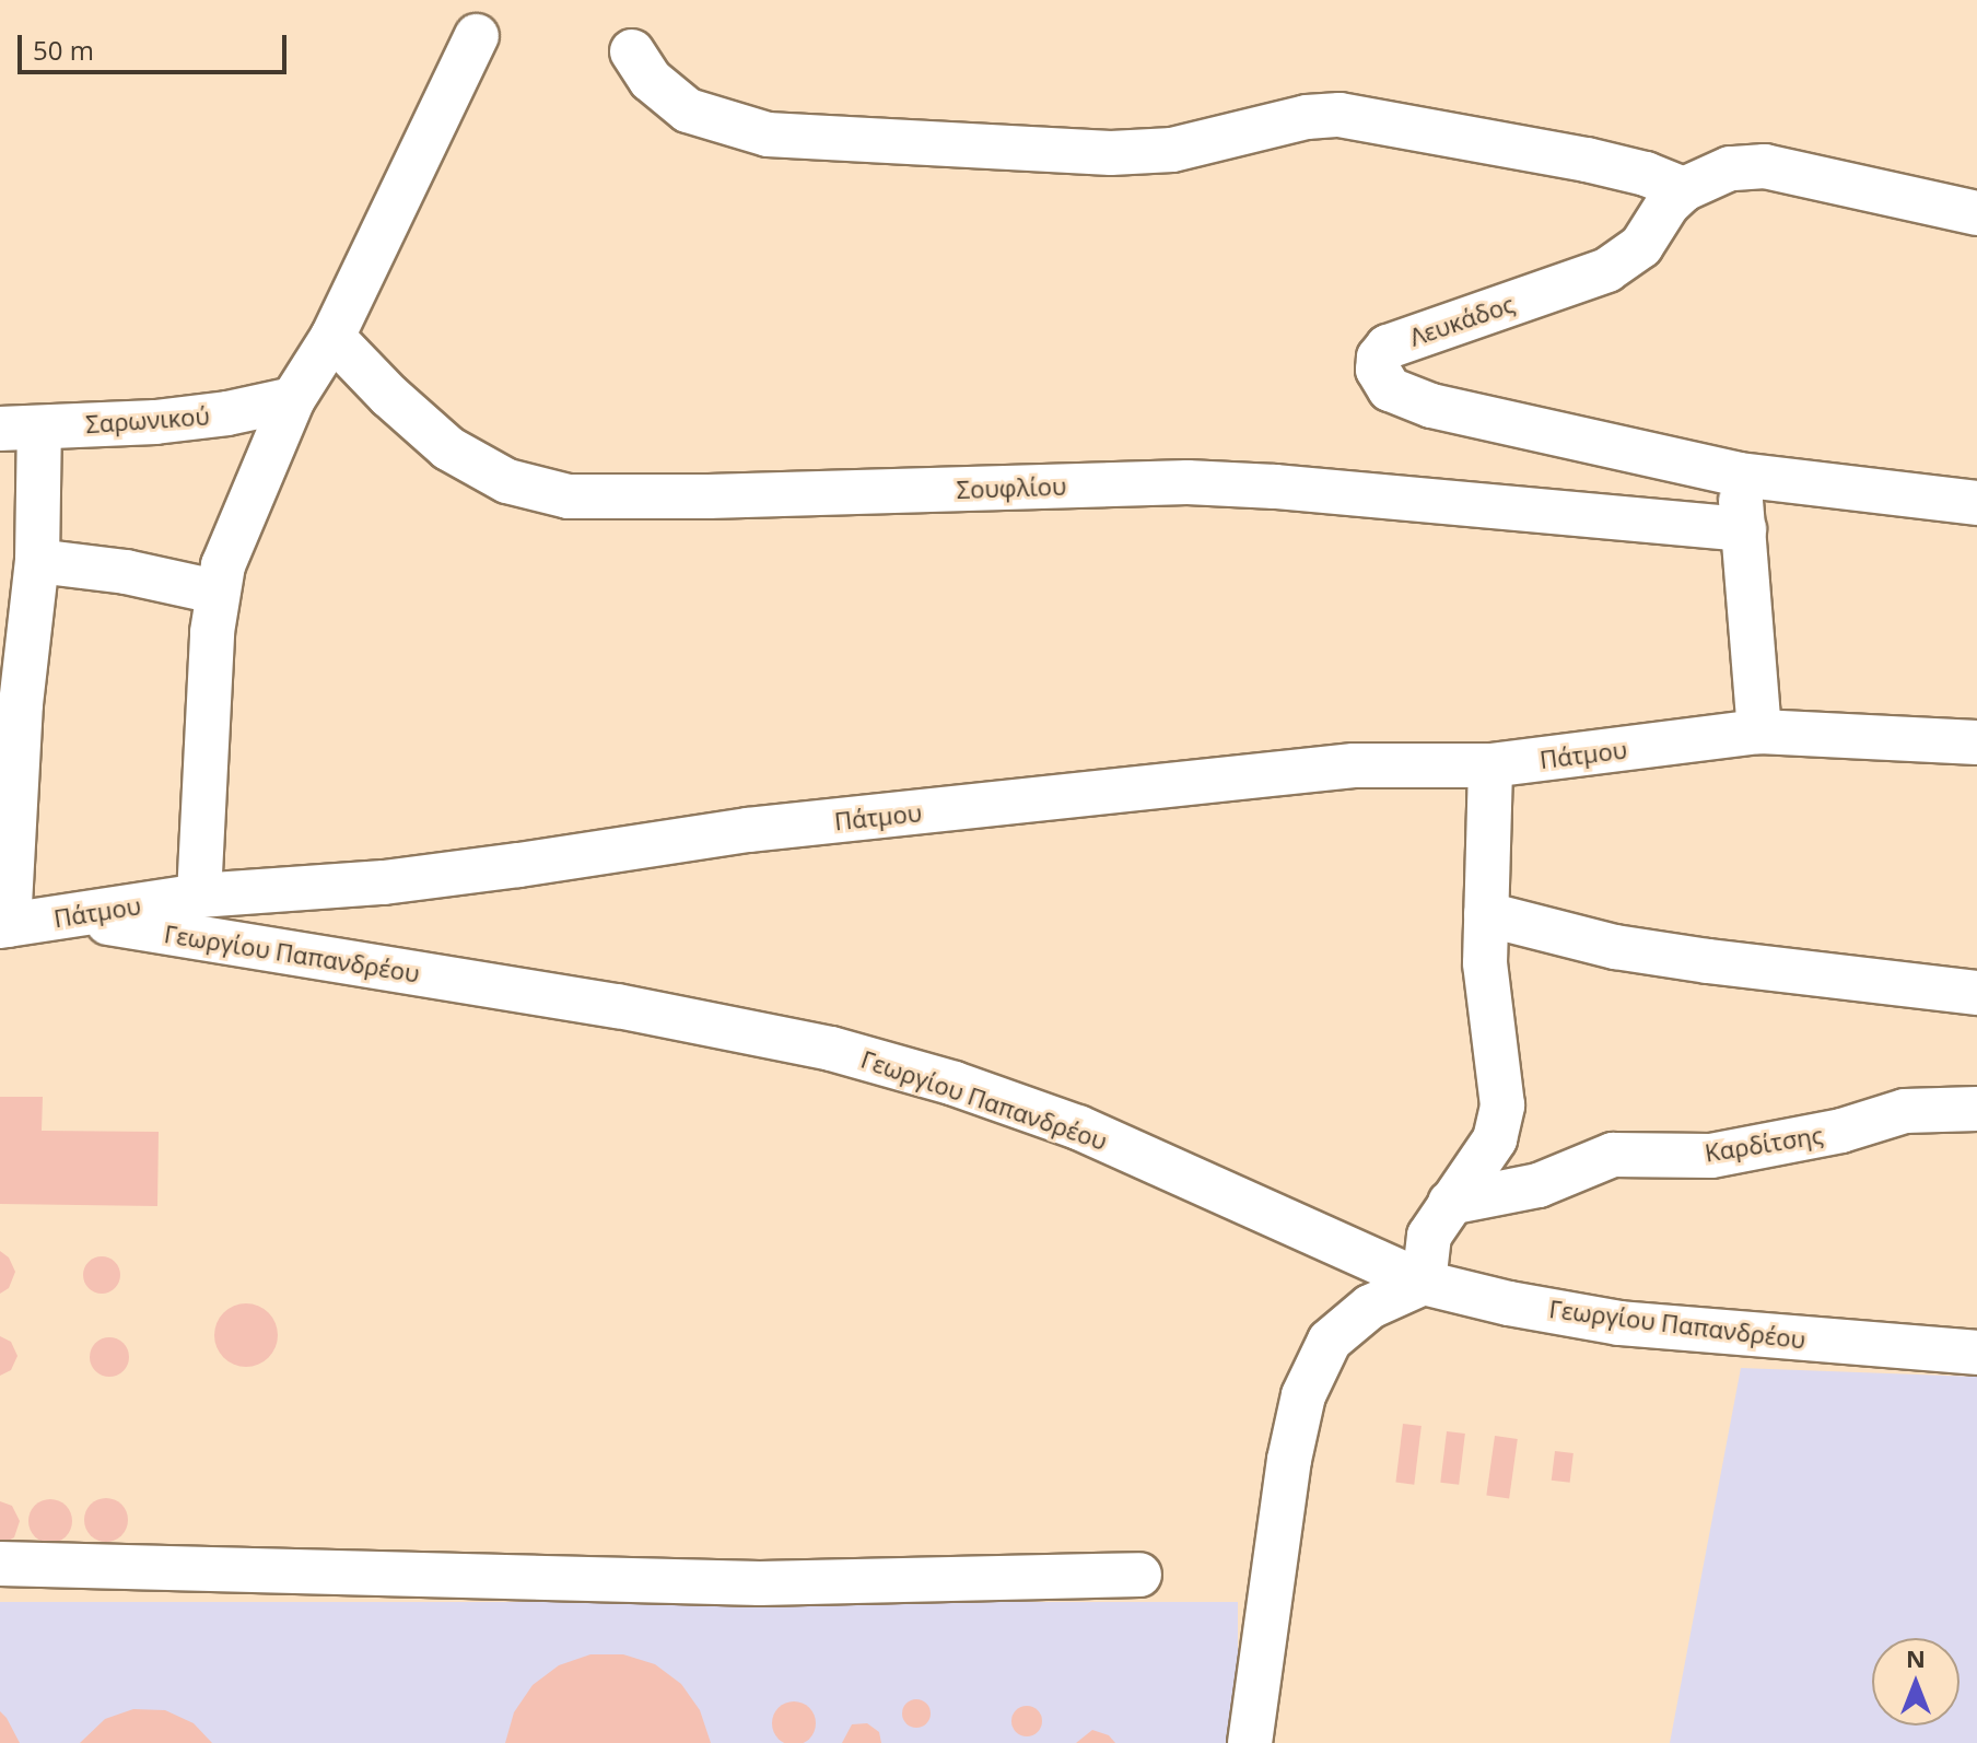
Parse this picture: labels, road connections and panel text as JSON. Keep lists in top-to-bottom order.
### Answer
{
  "streets": {
    "street": [
      "Λευκάδος",
      "Σαρωνικού",
      "Σουφλίου",
      "Πάτμου",
      "Γεωργίου Παπανδρέου",
      "Καρδίτσης"
    ]
  },
  "crossings": [
    ["Πάτμου", "Γεωργίου Παπανδρέου"]
  ],
  "scale_bar": "50 m",
  "north": "top"
}
